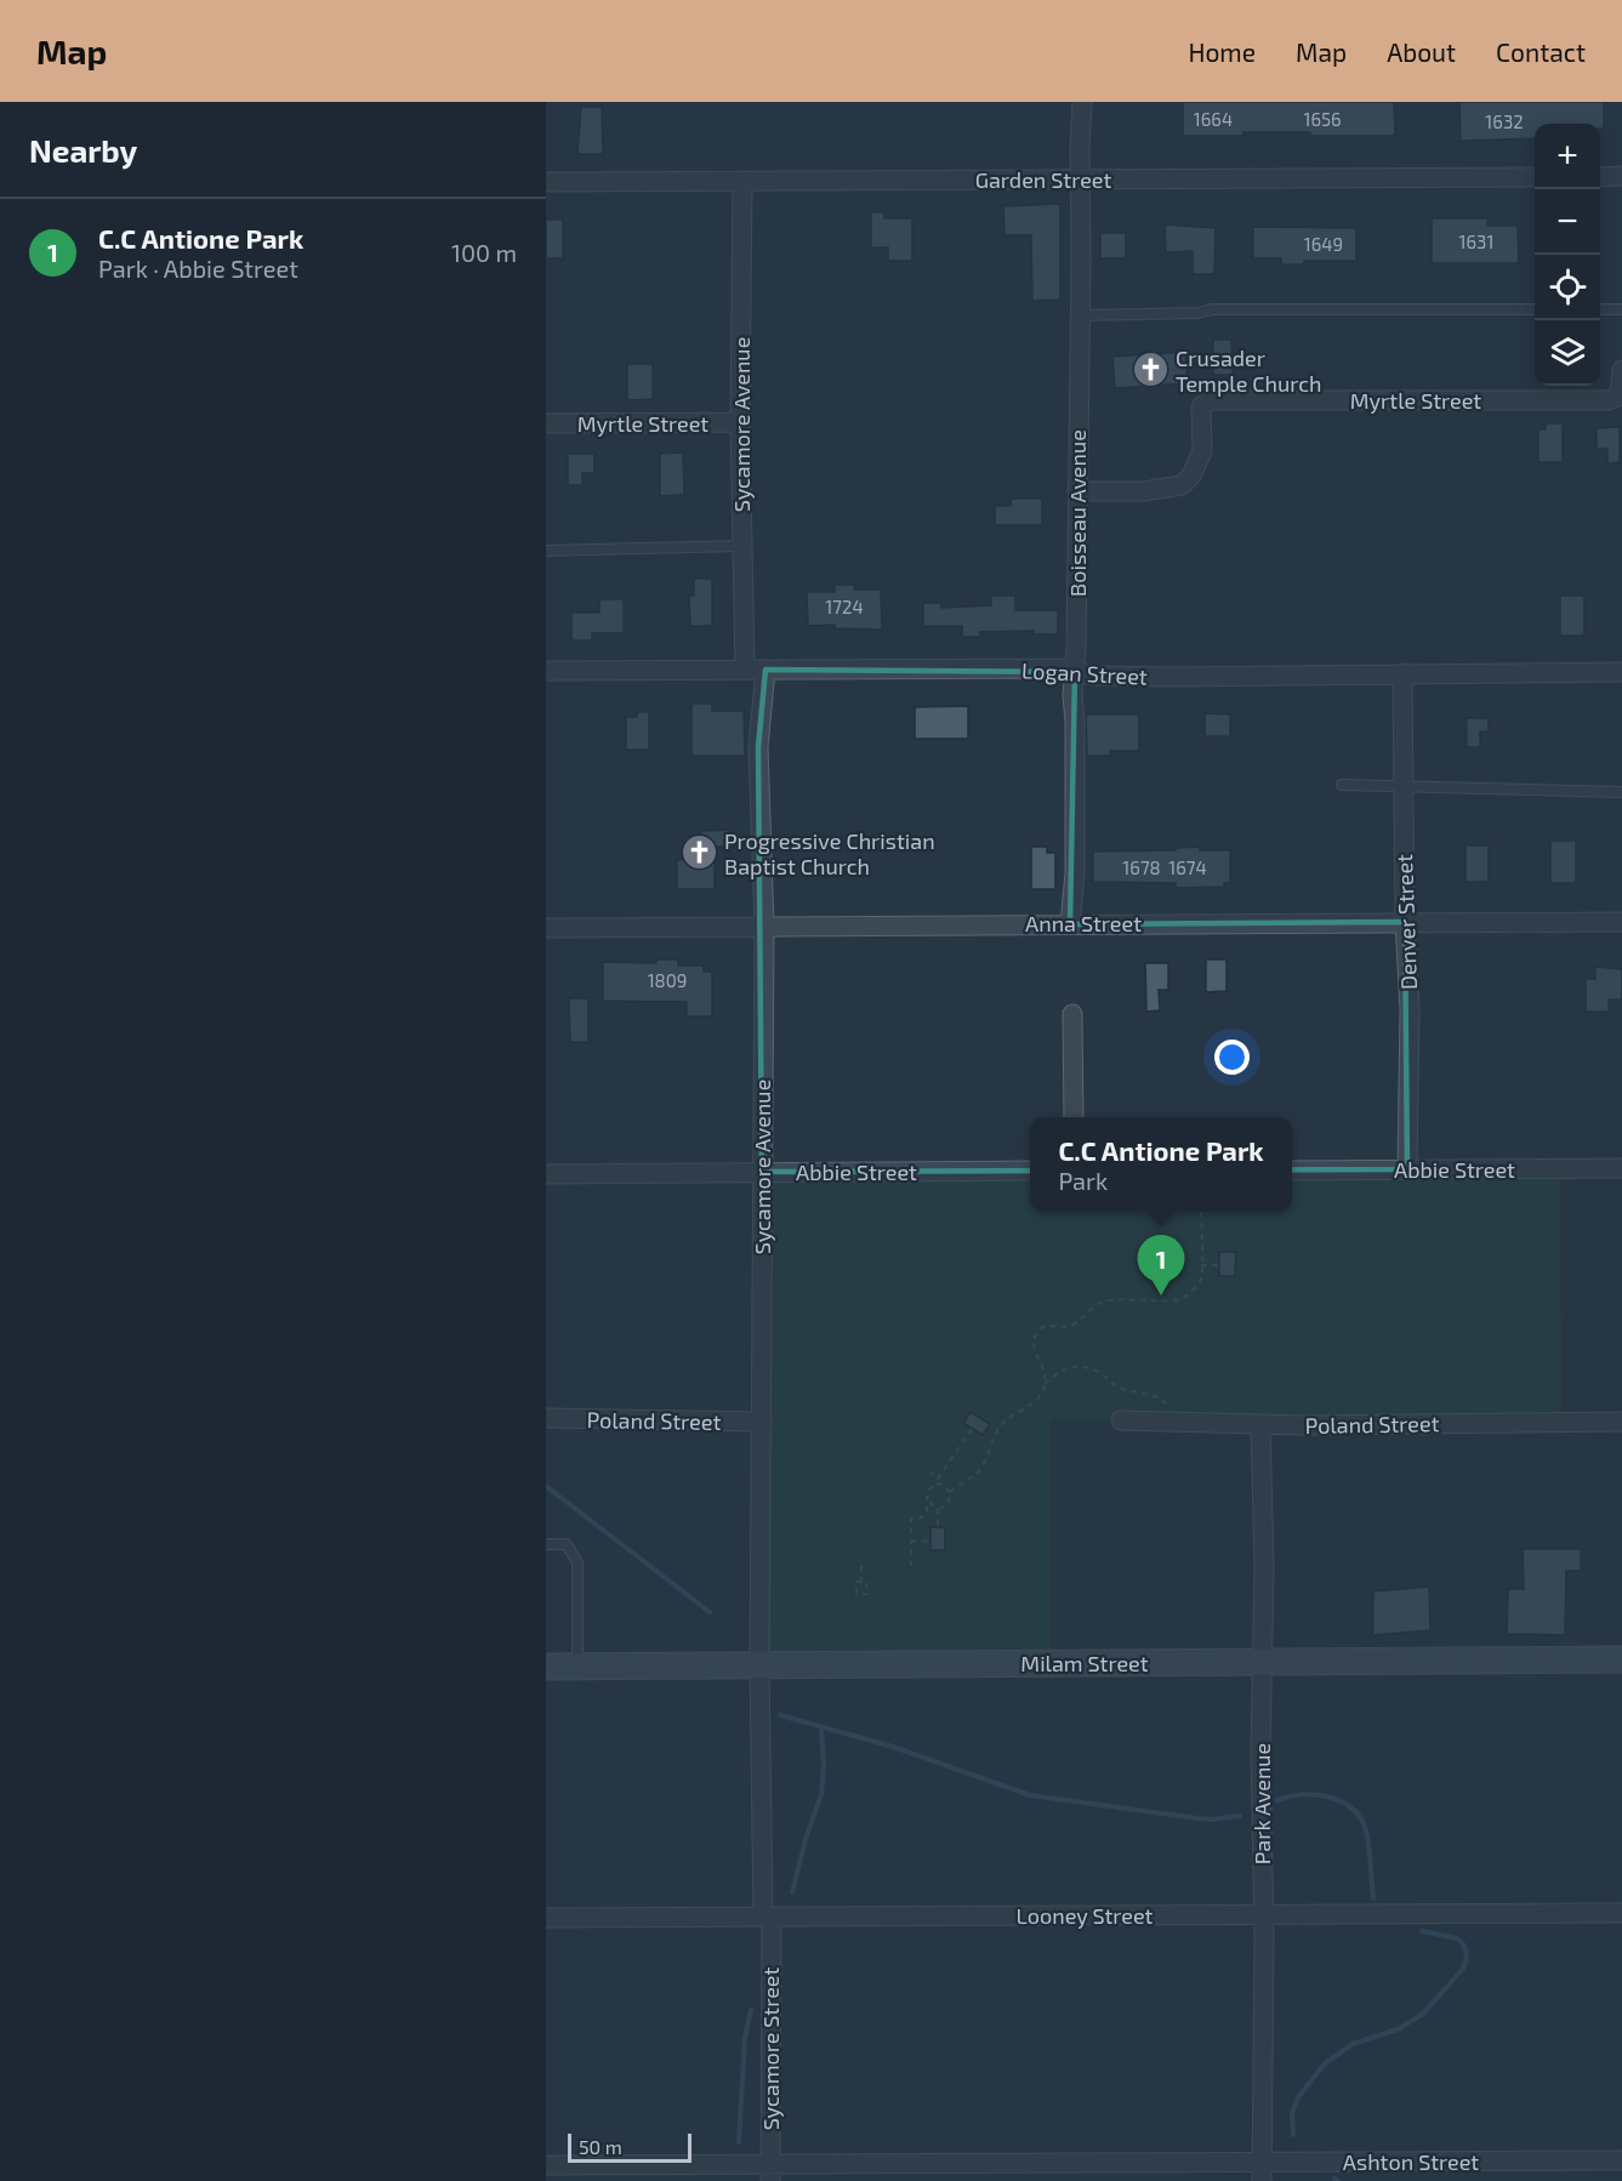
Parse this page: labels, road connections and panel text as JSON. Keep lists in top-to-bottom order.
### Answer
{
  "streets": {
    "street": [
      "Garden Street",
      "Myrtle Street",
      "Sycamore Avenue",
      "Boisseau Avenue",
      "Logan Street",
      "Denver Street",
      "Anna Street",
      "Abbie Street",
      "Poland Street",
      "Milam Street",
      "Park Avenue",
      "Looney Street",
      "Sycamore Street",
      "Ashton Street"
    ]
  },
  "crossings": [
    ["Garden Street", "Sycamore Avenue"],
    ["Garden Street", "Boisseau Avenue"],
    ["Myrtle Street", "Sycamore Avenue"],
    ["Myrtle Street", "Boisseau Avenue"],
    ["Sycamore Avenue", "Logan Street"],
    ["Sycamore Avenue", "Anna Street"],
    ["Sycamore Avenue", "Abbie Street"],
    ["Sycamore Avenue", "Poland Street"],
    ["Sycamore Avenue", "Milam Street"],
    ["Sycamore Avenue", "Sycamore Street"],
    ["Boisseau Avenue", "Logan Street"],
    ["Boisseau Avenue", "Anna Street"],
    ["Logan Street", "Denver Street"],
    ["Denver Street", "Anna Street"],
    ["Denver Street", "Abbie Street"],
    ["Poland Street", "Park Avenue"],
    ["Milam Street", "Park Avenue"],
    ["Milam Street", "Sycamore Street"],
    ["Park Avenue", "Looney Street"],
    ["Park Avenue", "Ashton Street"],
    ["Looney Street", "Sycamore Street"],
    ["Sycamore Street", "Ashton Street"]
  ],
  "places": {
    "church": ["Crusader Temple Church", "Progressive Christian Baptist Church"]
  },
  "house_numbers": [
    "1664",
    "1656",
    "1632",
    "1631",
    "1649",
    "1724",
    "1678",
    "1674",
    "1809"
  ],
  "scale_bar": "50 m",
  "page": {
    "header": "Map",
    "nav": [
      "Home",
      "Map",
      "About",
      "Contact"
    ],
    "heading": "Nearby",
    "map_buttons": ["+", "−"],
    "list": [
      {
        "mark": "1",
        "name": "C.C Antione Park",
        "note": "Park · Abbie Street",
        "value": "100 m"
      }
    ],
    "popup": ["C.C Antione Park", "Park"],
    "pins": "1",
    "scale": "50 m"
  }
}
